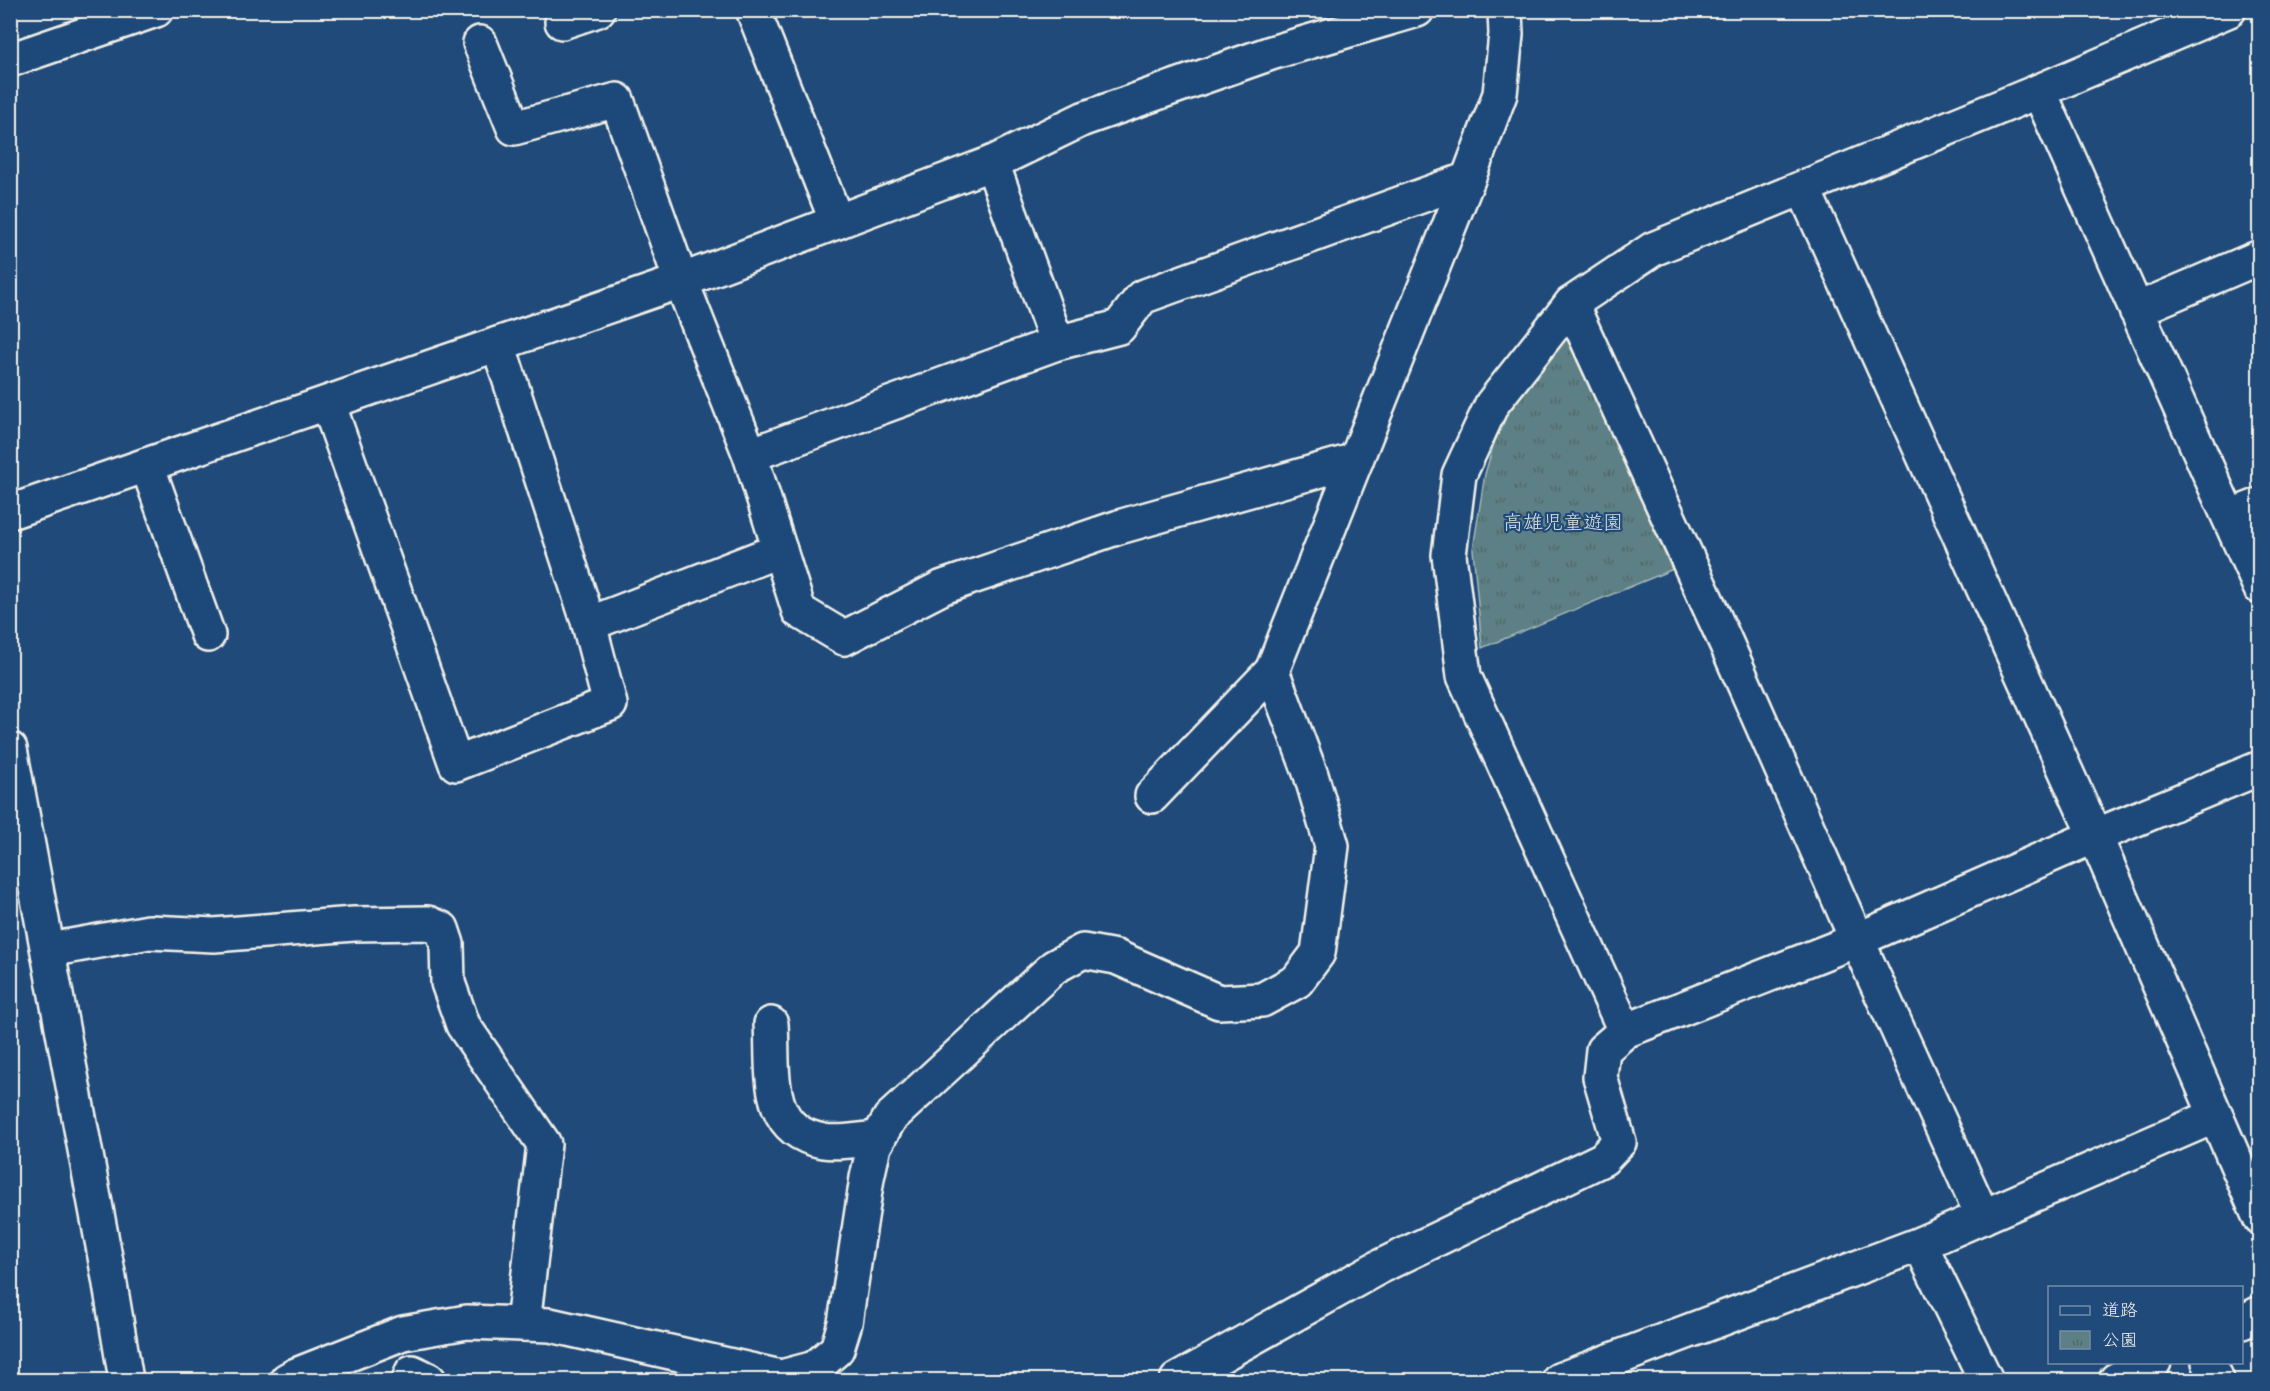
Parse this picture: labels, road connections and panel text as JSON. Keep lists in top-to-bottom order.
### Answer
{
  "parks": ["高雄児童遊園"],
  "legend": ["道路", "公園"]
}
